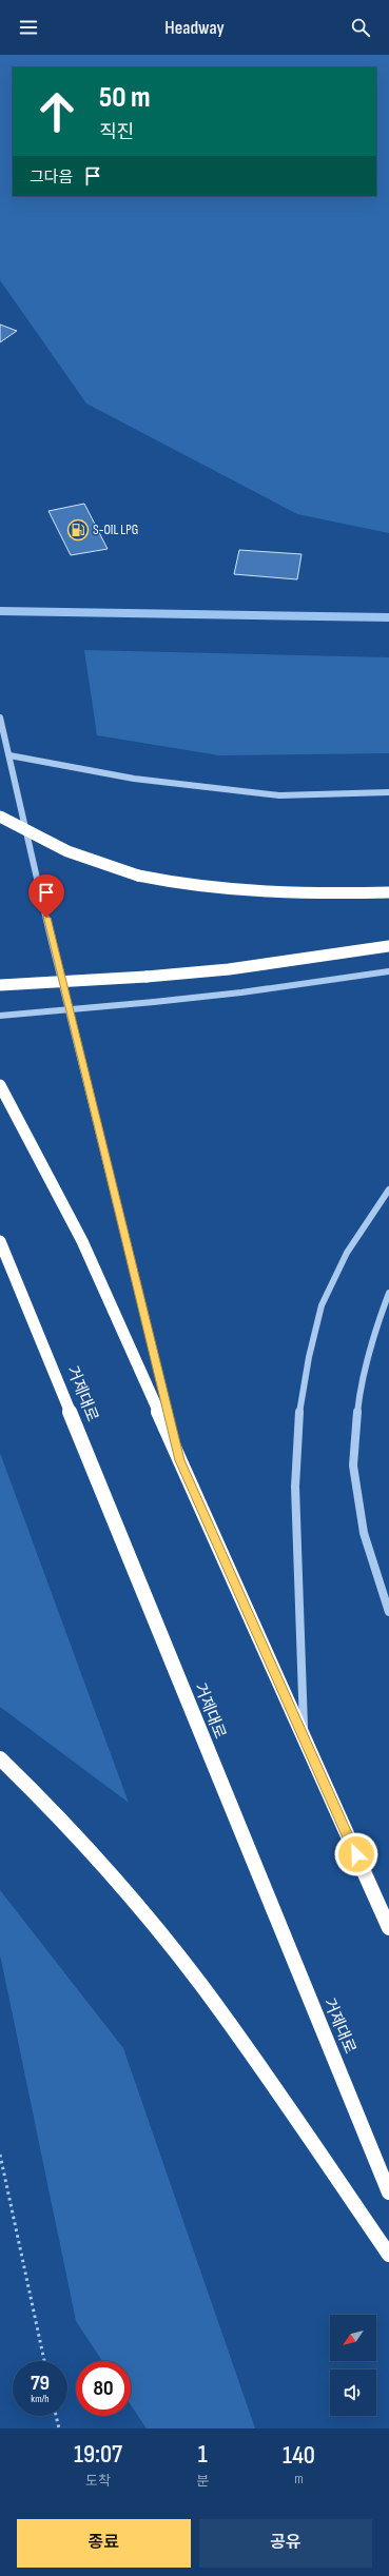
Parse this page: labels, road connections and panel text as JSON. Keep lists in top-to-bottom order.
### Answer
{
  "streets": {
    "highway": ["거제대로"]
  },
  "places": {
    "fuel station": ["S-OIL LPG"]
  },
  "north": "bottom left",
  "page": {
    "header": "Headway",
    "turn": ["50 m", "직진"],
    "then": "그다음",
    "speed": "79 km/h",
    "limit": "80",
    "eta": [
      "19:07",
      "도착",
      "1",
      "분",
      "140",
      "m"
    ],
    "buttons": ["종료", "공유"]
  }
}
